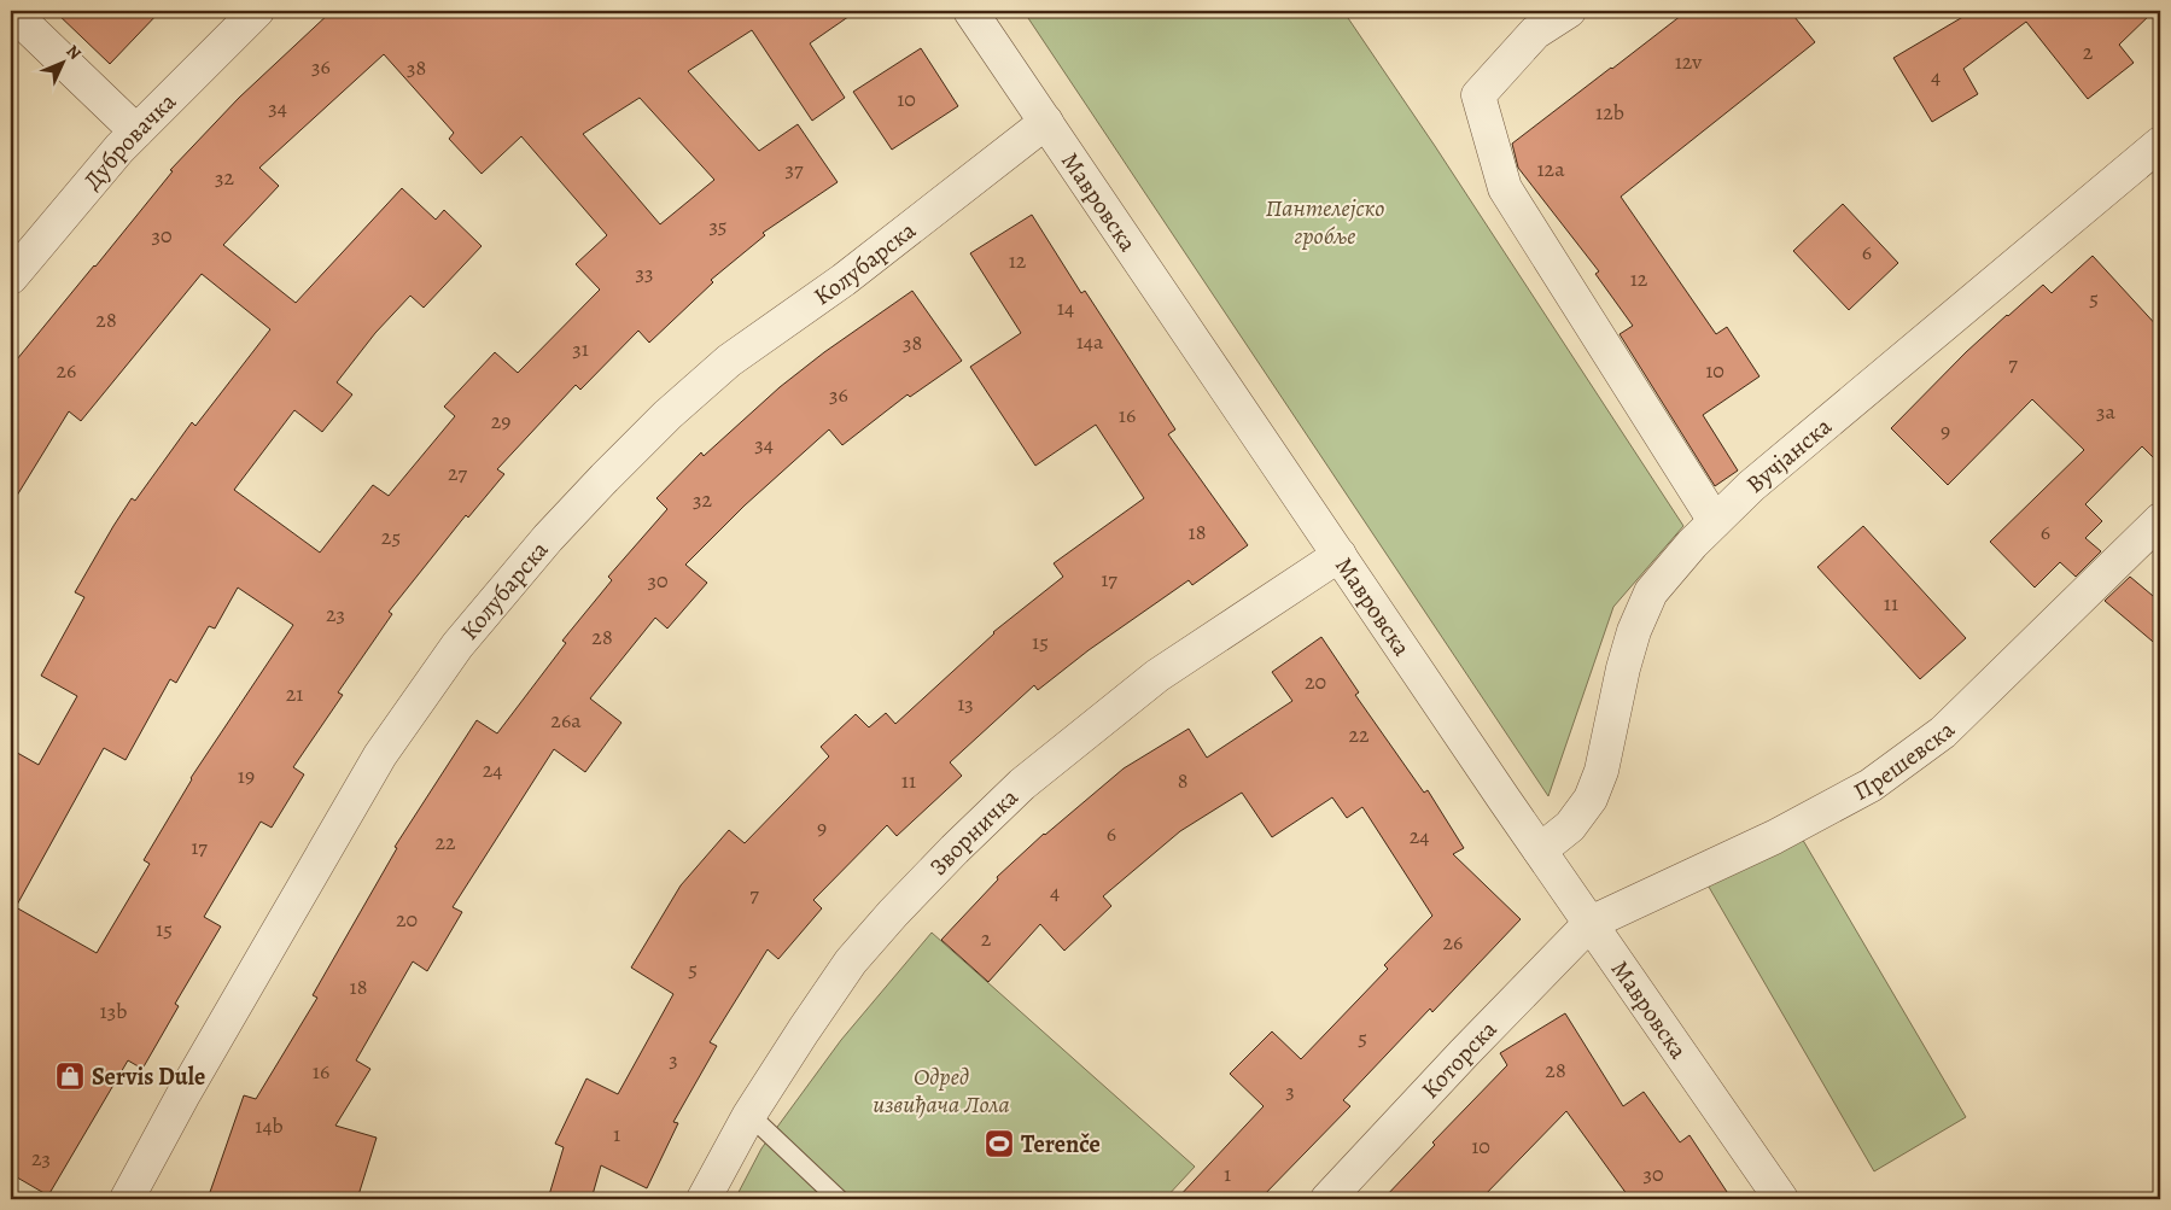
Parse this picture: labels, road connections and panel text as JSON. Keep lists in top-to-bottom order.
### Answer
{
  "streets": {
    "street": [
      "Дубровачка",
      "Мавровска",
      "Колубарска",
      "Вучјанска",
      "Прешевска",
      "Зворничка",
      "Которска"
    ]
  },
  "crossings": [
    ["Мавровска", "Колубарска"],
    ["Мавровска", "Вучјанска"],
    ["Мавровска", "Прешевска"],
    ["Мавровска", "Зворничка"],
    ["Мавровска", "Которска"],
    ["Прешевска", "Которска"]
  ],
  "parks": ["Пантелејско гробље", "Одред извиђача Лола"],
  "places": {
    "shop": ["Servis Dule"],
    "sports": ["Terenče"]
  },
  "house_numbers": [
    "2",
    "12v",
    "36",
    "38",
    "4",
    "10",
    "34",
    "12b",
    "37",
    "12a",
    "32",
    "35",
    "30",
    "6",
    "12",
    "33",
    "12",
    "5",
    "14",
    "28",
    "14a",
    "38",
    "31",
    "7",
    "26",
    "10",
    "36",
    "3a",
    "16",
    "29",
    "9",
    "34",
    "27",
    "32",
    "18",
    "6",
    "25",
    "17",
    "30",
    "11",
    "23",
    "28",
    "15",
    "20",
    "21",
    "13",
    "26a",
    "22",
    "24",
    "19",
    "11",
    "8",
    "9",
    "6",
    "24",
    "22",
    "17",
    "4",
    "7",
    "20",
    "15",
    "2",
    "26",
    "5",
    "18",
    "13b",
    "5",
    "3",
    "28",
    "16",
    "3",
    "14b",
    "1",
    "10",
    "23",
    "1",
    "30"
  ],
  "north": "top right"
}
